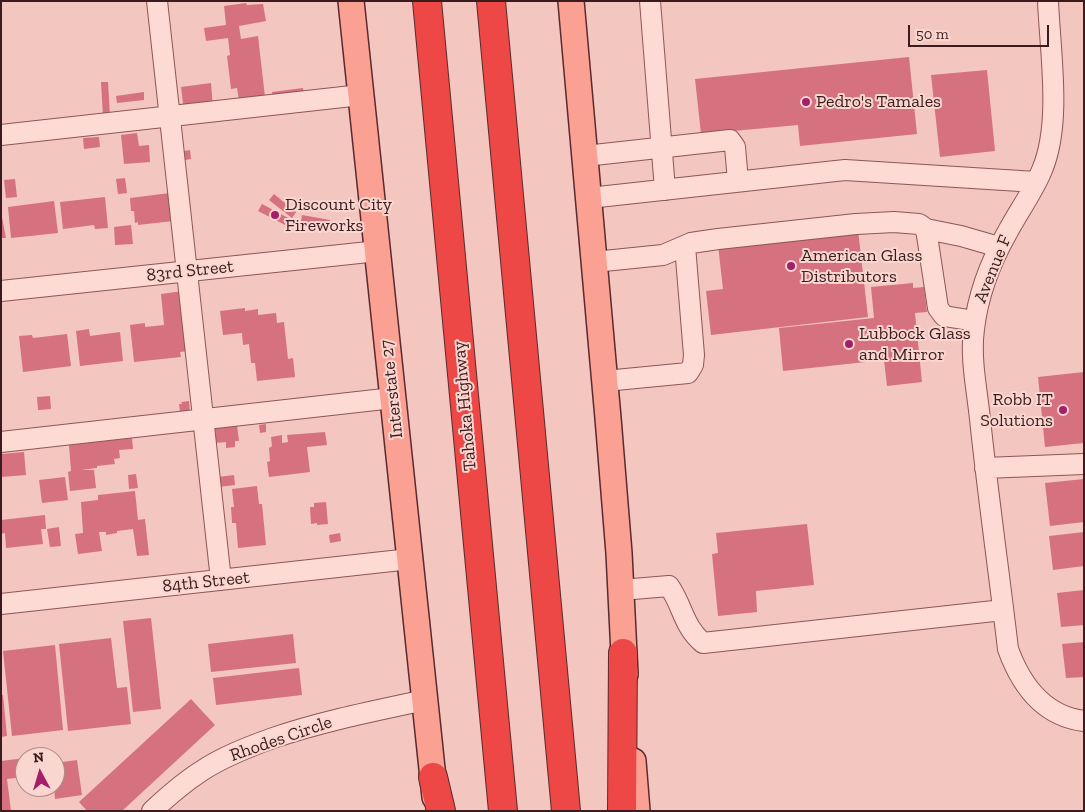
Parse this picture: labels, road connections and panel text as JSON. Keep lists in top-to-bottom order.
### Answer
{
  "streets": {
    "highway": ["Tahoka Highway"],
    "main road": ["Interstate 27"],
    "street": [
      "Avenue F",
      "83rd Street",
      "84th Street",
      "Rhodes Circle"
    ]
  },
  "crossings": [
    ["83rd Street", "Interstate 27"],
    ["Interstate 27", "84th Street"],
    ["Interstate 27", "Rhodes Circle"]
  ],
  "places": [
    "Pedro's Tamales",
    "Discount City Fireworks",
    "American Glass Distributors",
    "Lubbock Glass and Mirror",
    "Robb IT Solutions"
  ],
  "scale_bar": "50 m",
  "north": "top"
}
